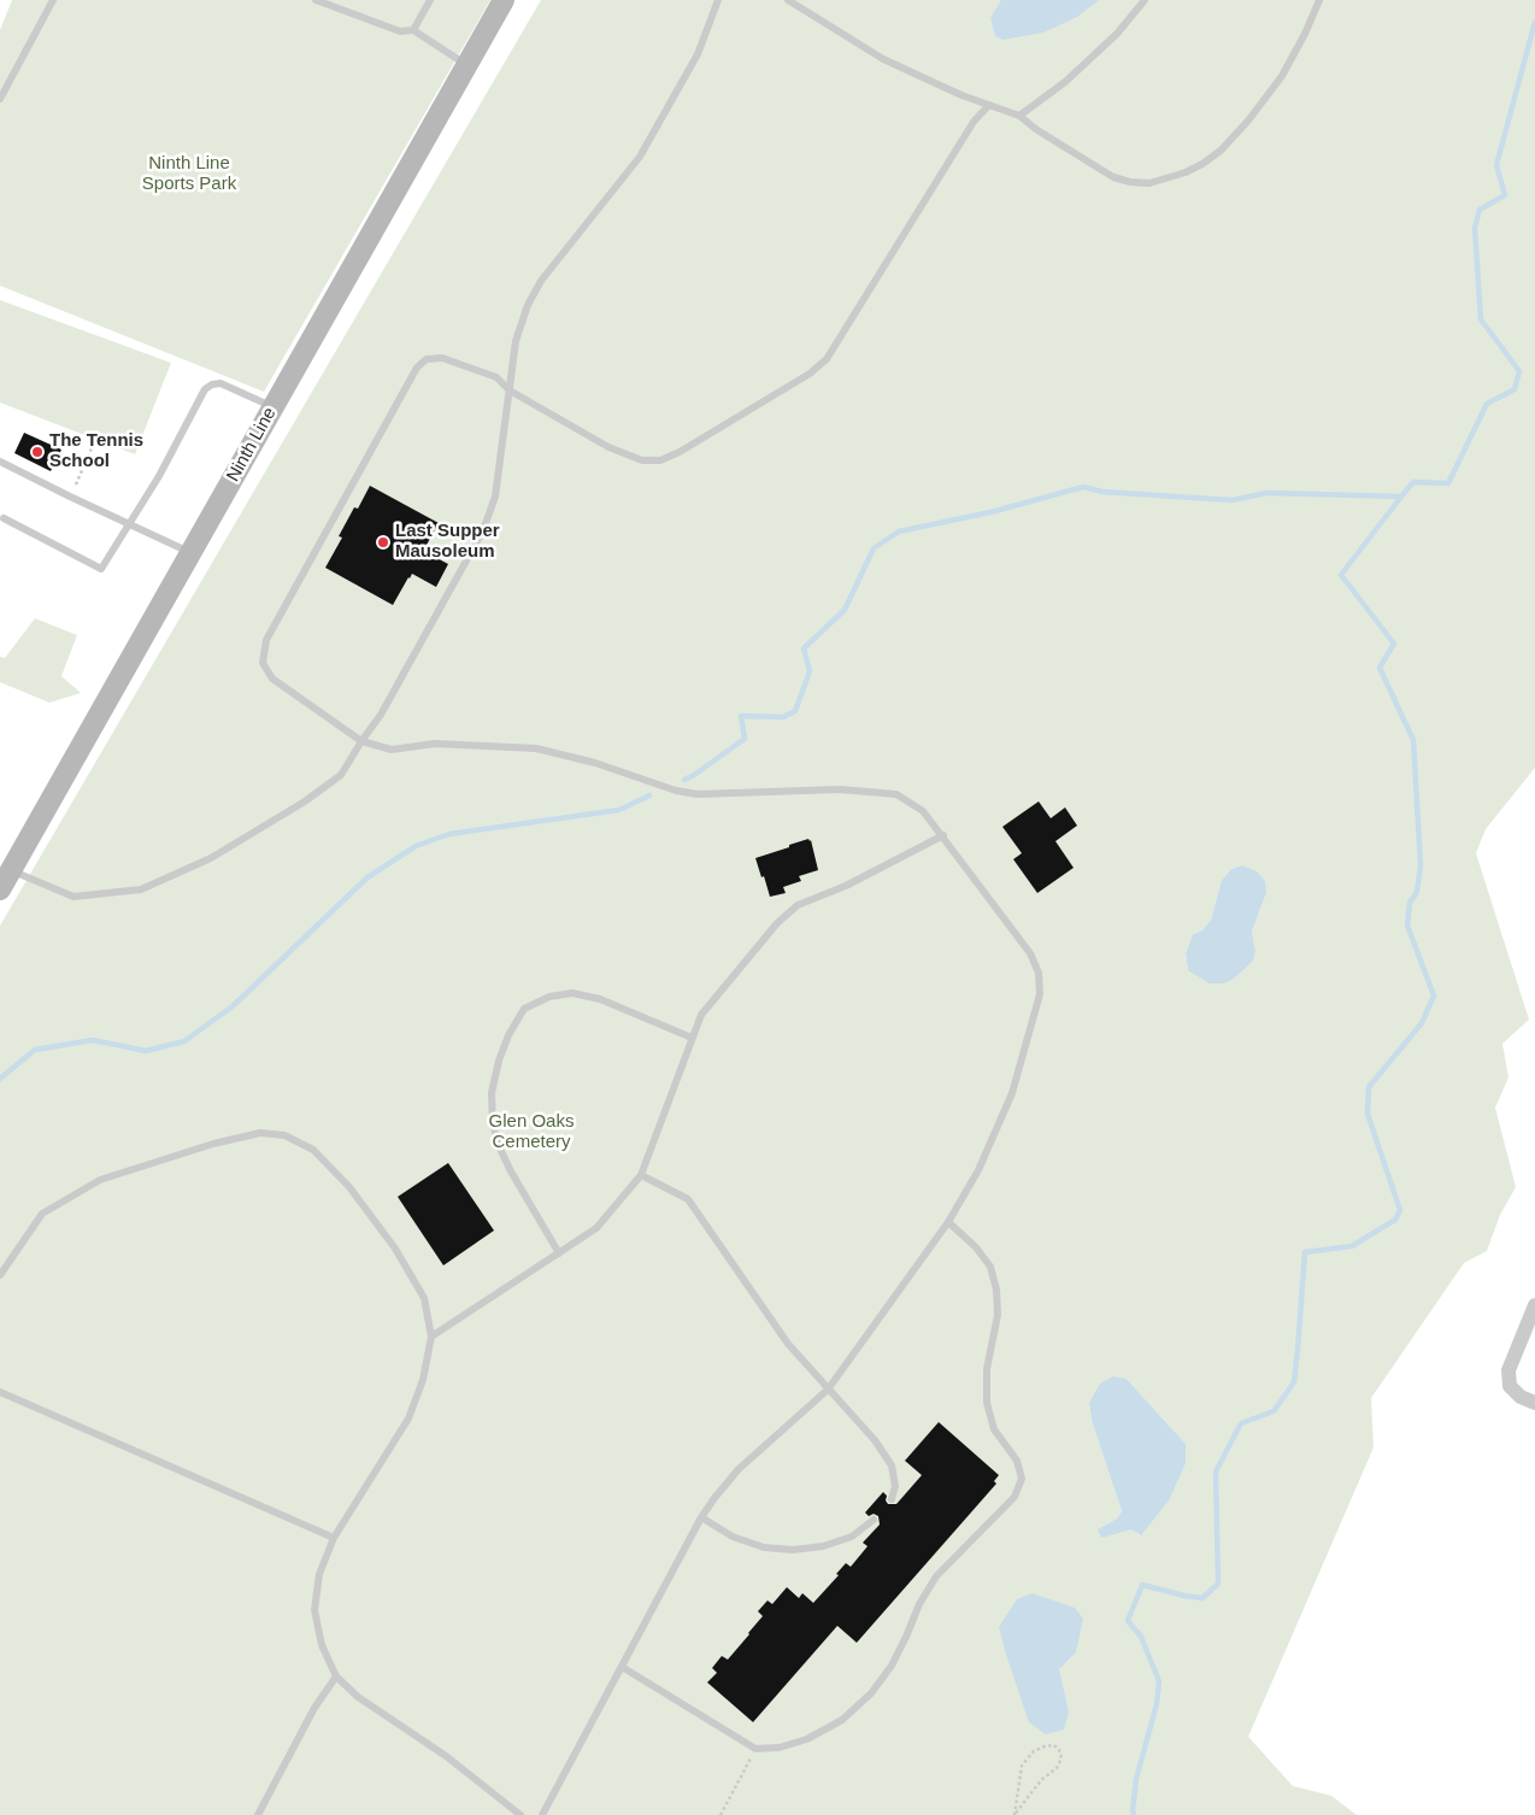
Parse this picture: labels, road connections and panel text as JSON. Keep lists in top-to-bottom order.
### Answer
{
  "streets": {
    "main road": ["Ninth Line"]
  },
  "parks": ["Ninth Line Sports Park", "Glen Oaks Cemetery"],
  "places": ["The Tennis School", "Last Supper Mausoleum"]
}
